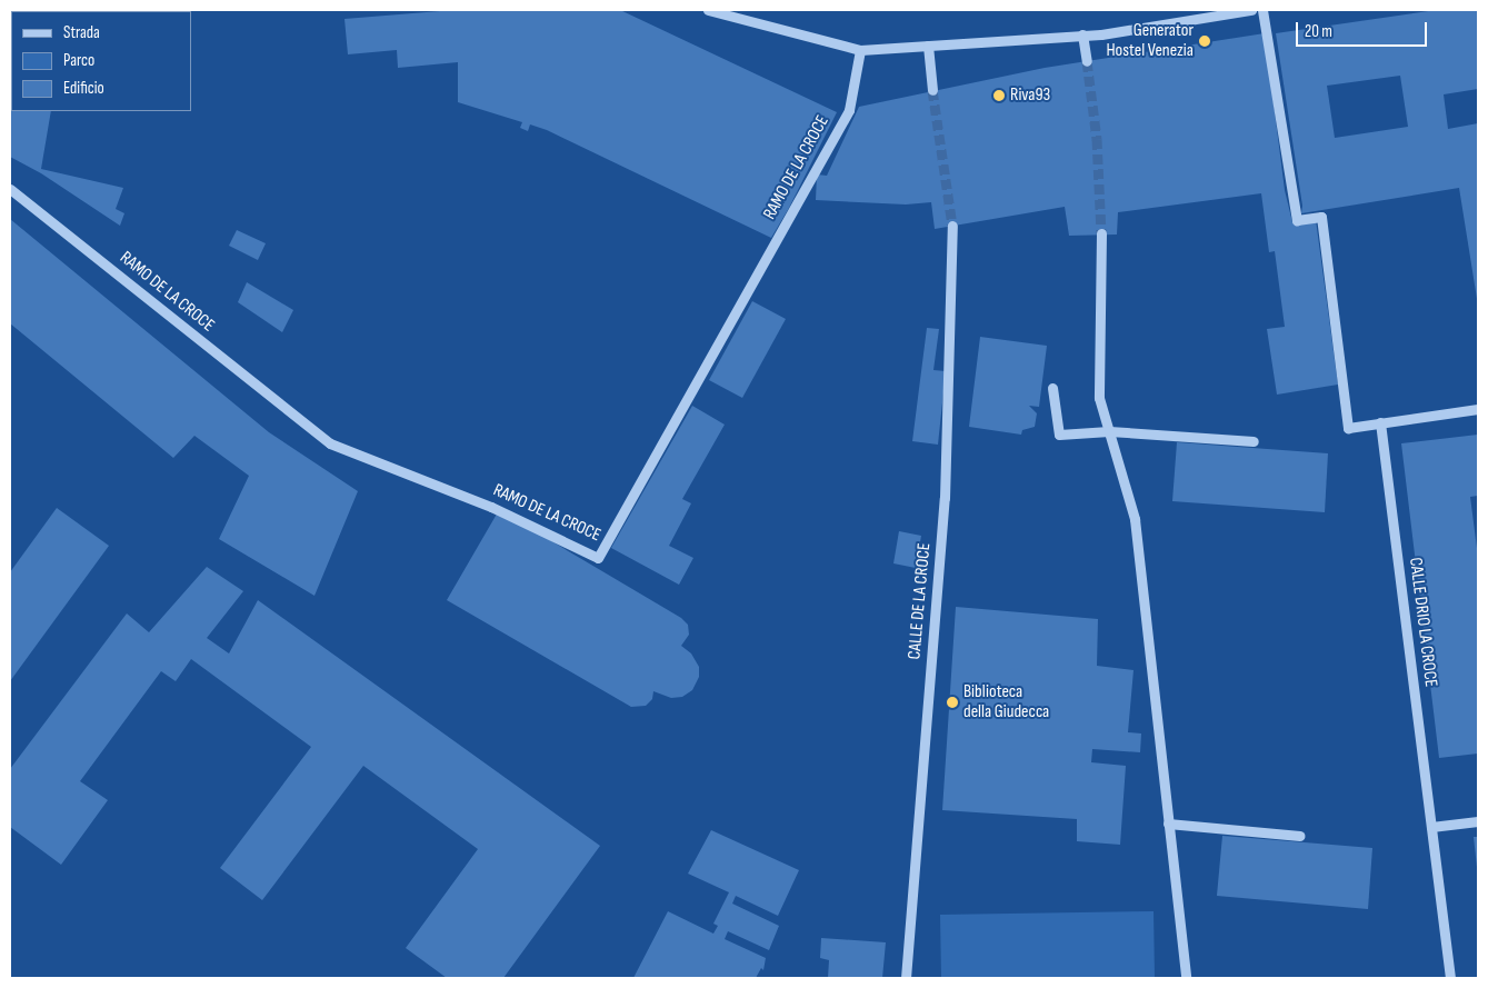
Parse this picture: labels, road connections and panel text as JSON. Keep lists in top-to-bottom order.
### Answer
{
  "streets": {
    "street": ["RAMO DE LA CROCE", "CALLE DE LA CROCE", "CALLE DRIO LA CROCE"]
  },
  "places": ["Generator Hostel Venezia", "Riva93", "Biblioteca della Giudecca"],
  "legend": ["Strada", "Parco", "Edificio"],
  "scale_bar": "20 m"
}
